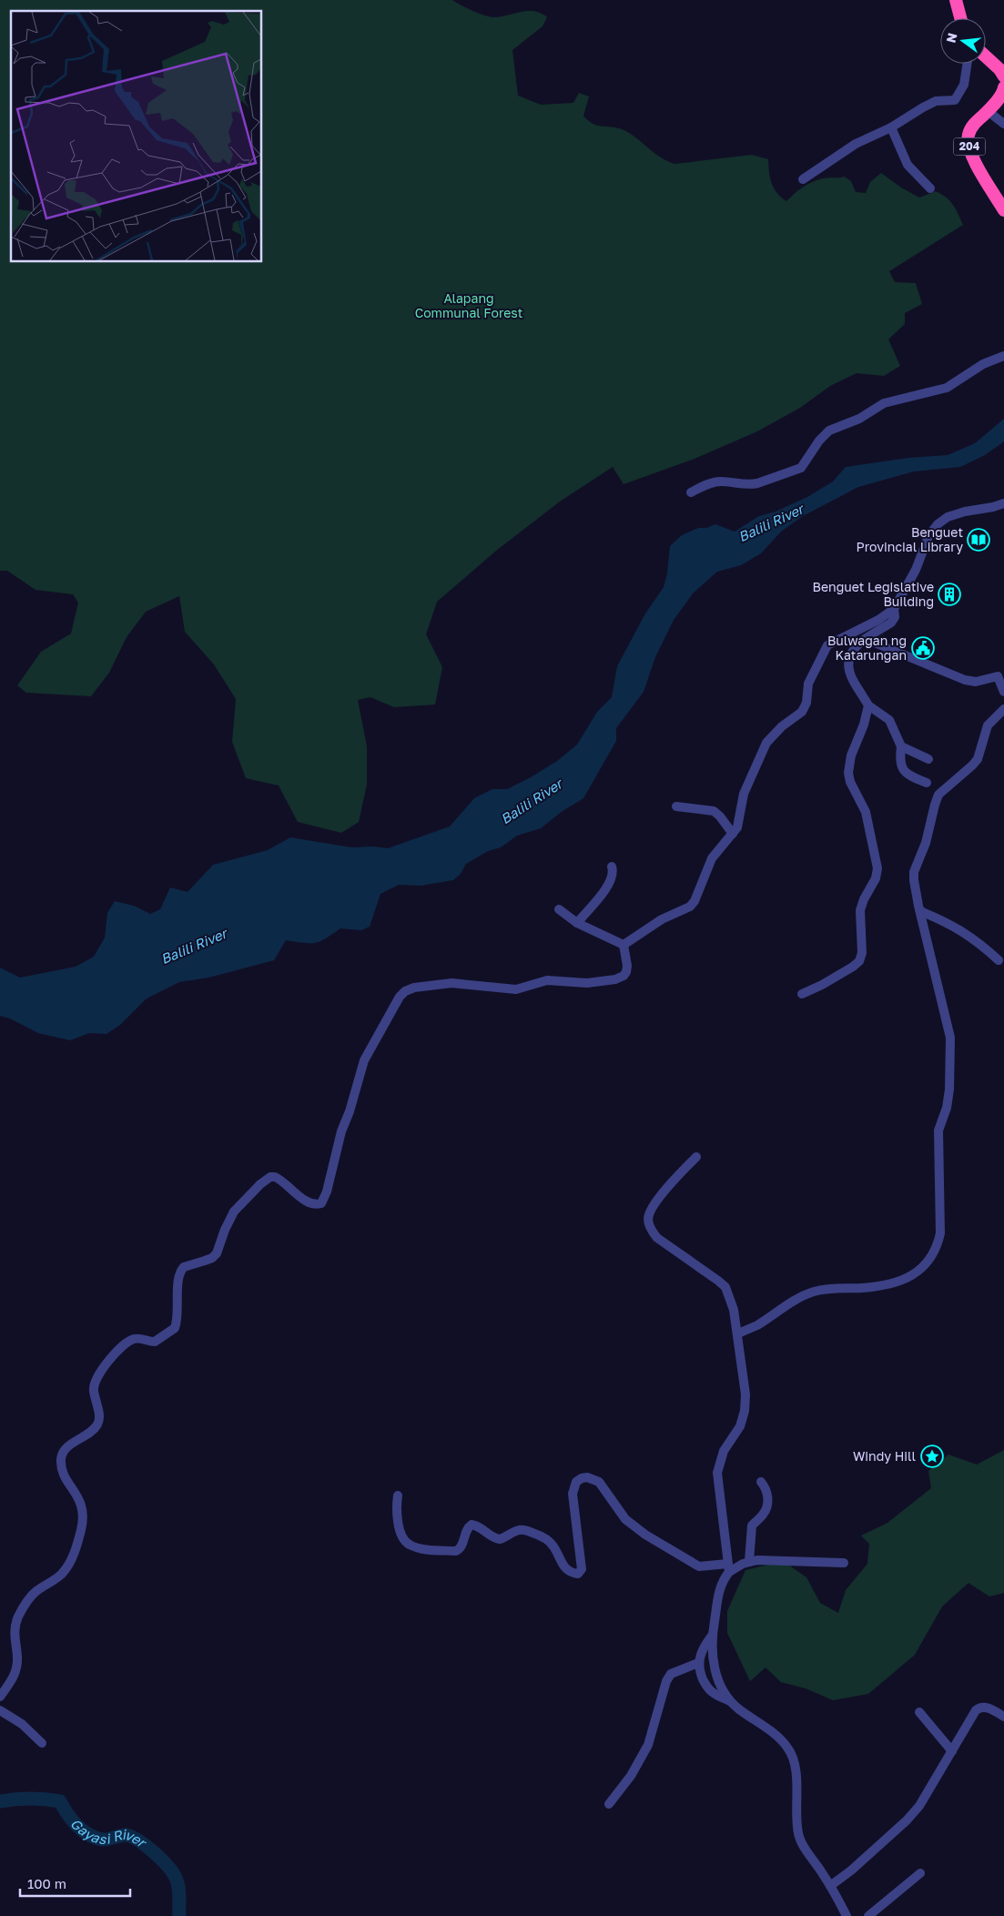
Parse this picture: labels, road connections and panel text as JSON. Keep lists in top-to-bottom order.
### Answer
{
  "streets": {
    "highway": ["204"]
  },
  "water": ["Balili River", "Gayasi River"],
  "parks": ["Alapang Communal Forest"],
  "places": {
    "library": ["Benguet Provincial Library"],
    "building": ["Benguet Legislative Building"],
    "public building": ["Bulwagan ng Katarungan"],
    "place": ["Windy Hill"]
  },
  "scale_bar": "100 m",
  "north": "left"
}
